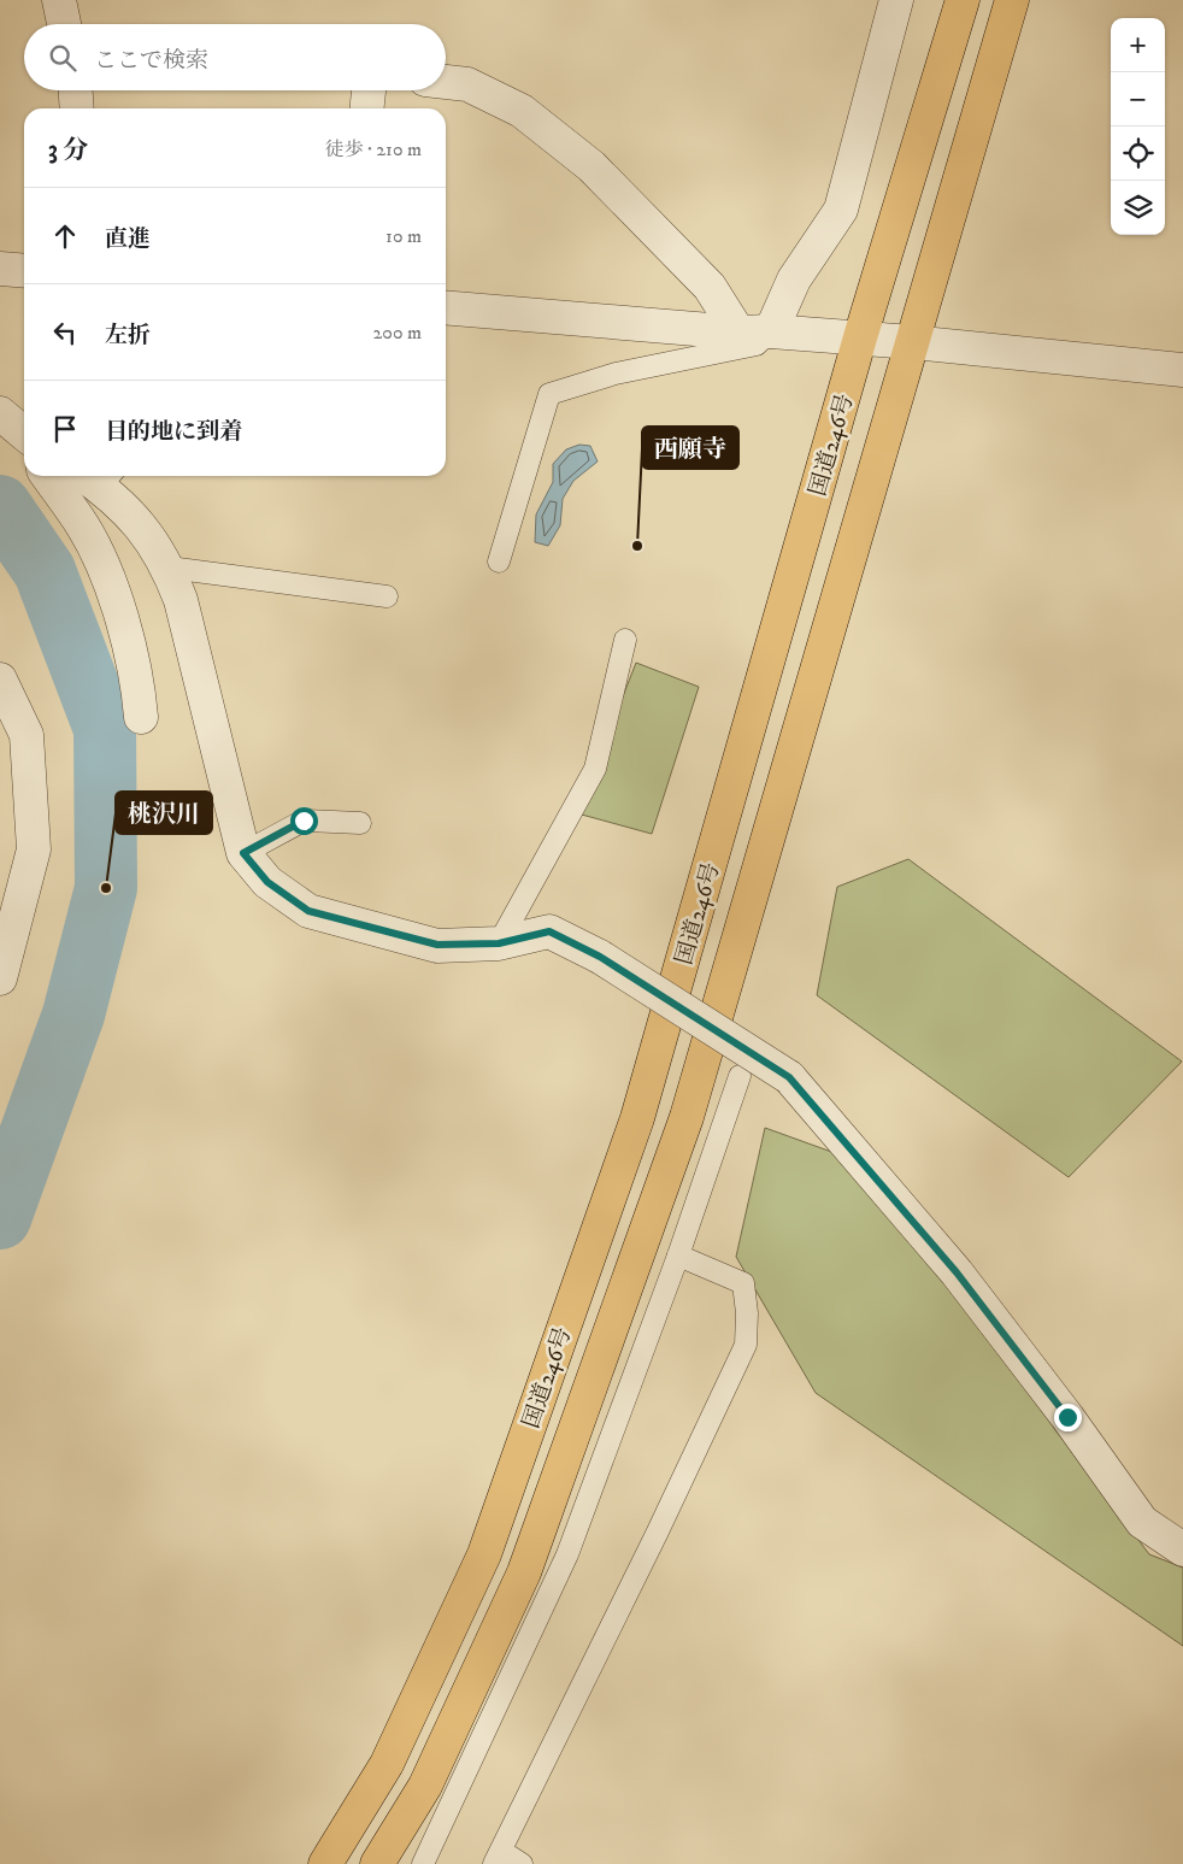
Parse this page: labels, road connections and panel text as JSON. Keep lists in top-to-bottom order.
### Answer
{
  "streets": {
    "highway": ["国道246号"]
  },
  "places": ["西願寺", "桃沢川"],
  "page": {
    "map_buttons": ["+", "−"],
    "search": "ここで検索",
    "heading": ["3 分", "徒歩 · 210 m"],
    "list": [
      ["直進", "10 m"],
      ["左折", "200 m"],
      "目的地に到着"
    ]
  }
}
